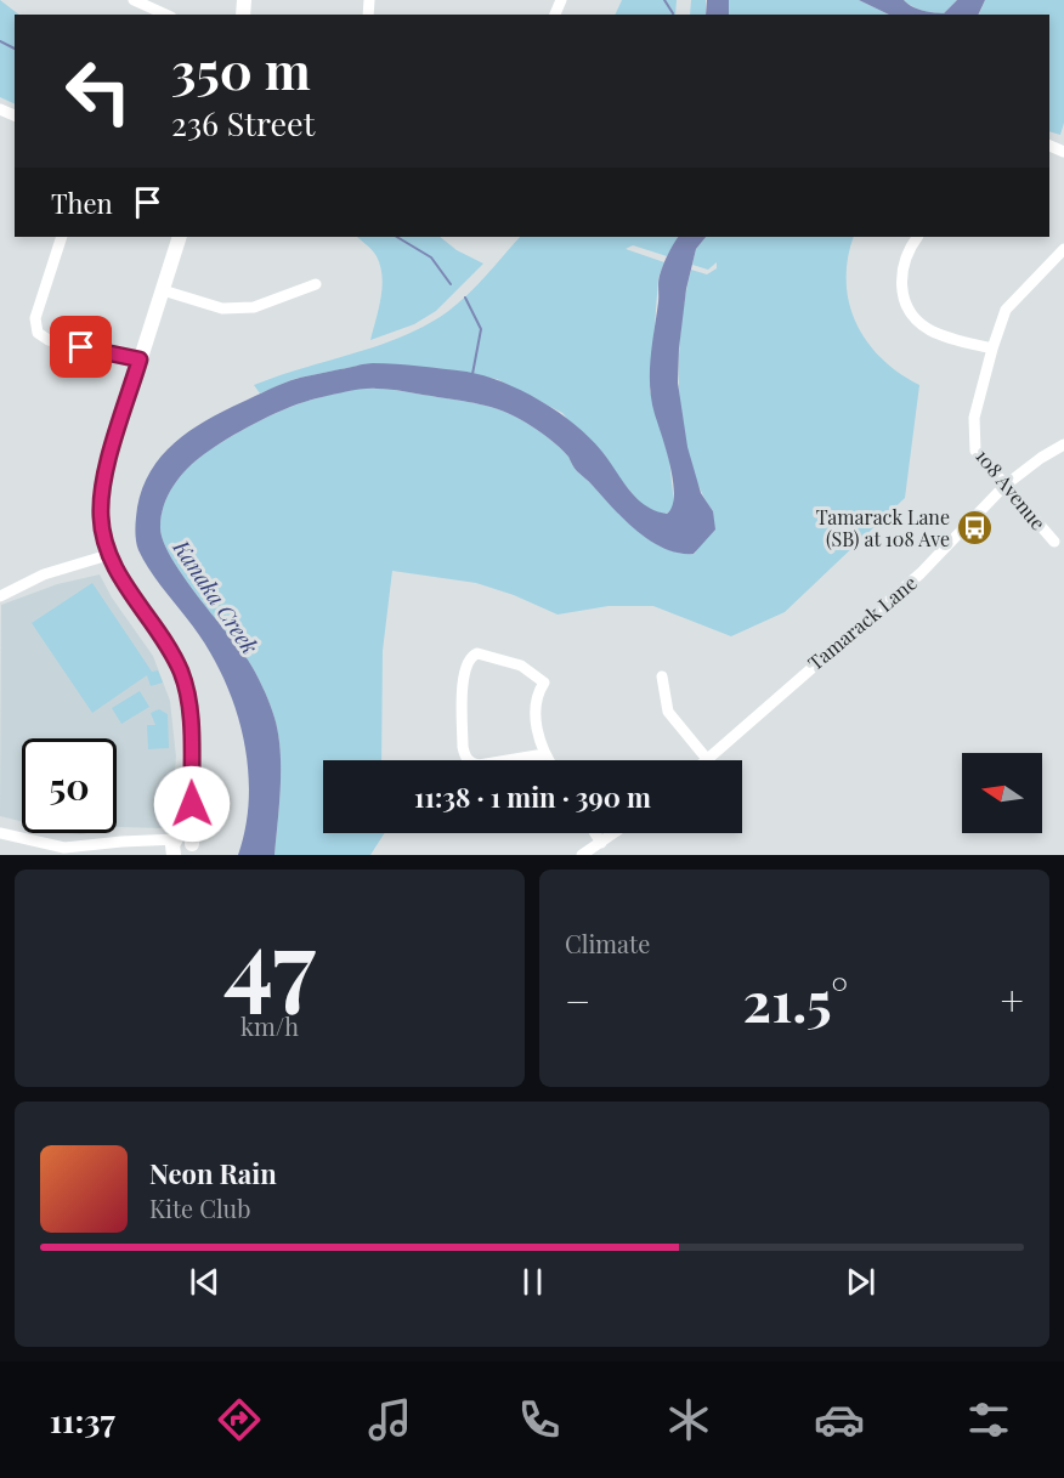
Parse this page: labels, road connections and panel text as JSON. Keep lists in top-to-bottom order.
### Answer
{
  "streets": {
    "street": ["108 Avenue", "Tamarack Lane"]
  },
  "crossings": [
    ["108 Avenue", "Tamarack Lane"]
  ],
  "water": ["Kanaka Creek"],
  "places": {
    "bus stop": ["Tamarack Lane (SB) at 108 Ave"]
  },
  "north": "left",
  "page": {
    "turn": ["350 m", "236 Street"],
    "then": "Then",
    "limit": "50",
    "trip": "11:38 · 1 min · 390 m",
    "tile": [
      ["47", "km/h"],
      "Climate"
    ],
    "heat": ["−", "21.5°", "+"],
    "song": ["Neon Rain", "Kite Club"],
    "tabs": "11:37"
  }
}
